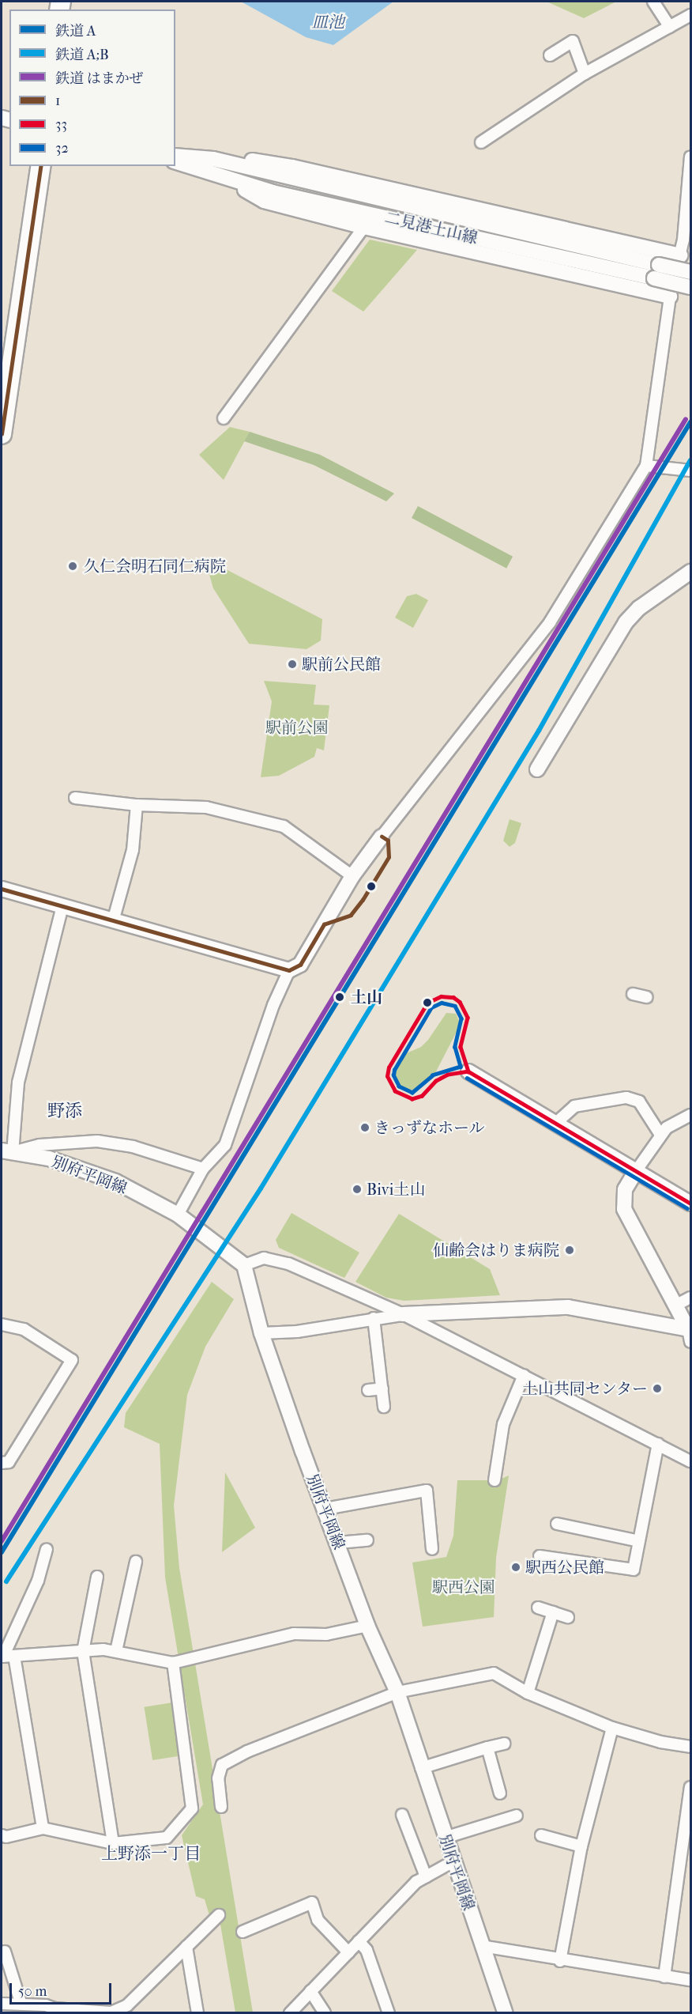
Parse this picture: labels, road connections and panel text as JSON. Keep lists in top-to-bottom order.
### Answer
{
  "streets": {
    "main road": ["二見港土山線", "別府平岡線"]
  },
  "districts": ["野添", "上野添一丁目"],
  "water": ["皿池"],
  "parks": ["駅前公園", "駅西公園"],
  "places": [
    "久仁会明石同仁病院",
    "駅前公民館",
    "土山",
    "きっずなホール",
    "Bivi土山",
    "仙齢会はりま病院",
    "土山共同センター",
    "駅西公民館"
  ],
  "lines": [
    "transit line 1",
    "rail line はまかぜ",
    "rail line A",
    "rail line A;B",
    "transit line 33",
    "transit line 32"
  ],
  "legend": [
    "鉄道 A",
    "鉄道 A;B",
    "鉄道 はまかぜ",
    "1",
    "33",
    "32"
  ],
  "scale_bar": "50 m"
}
